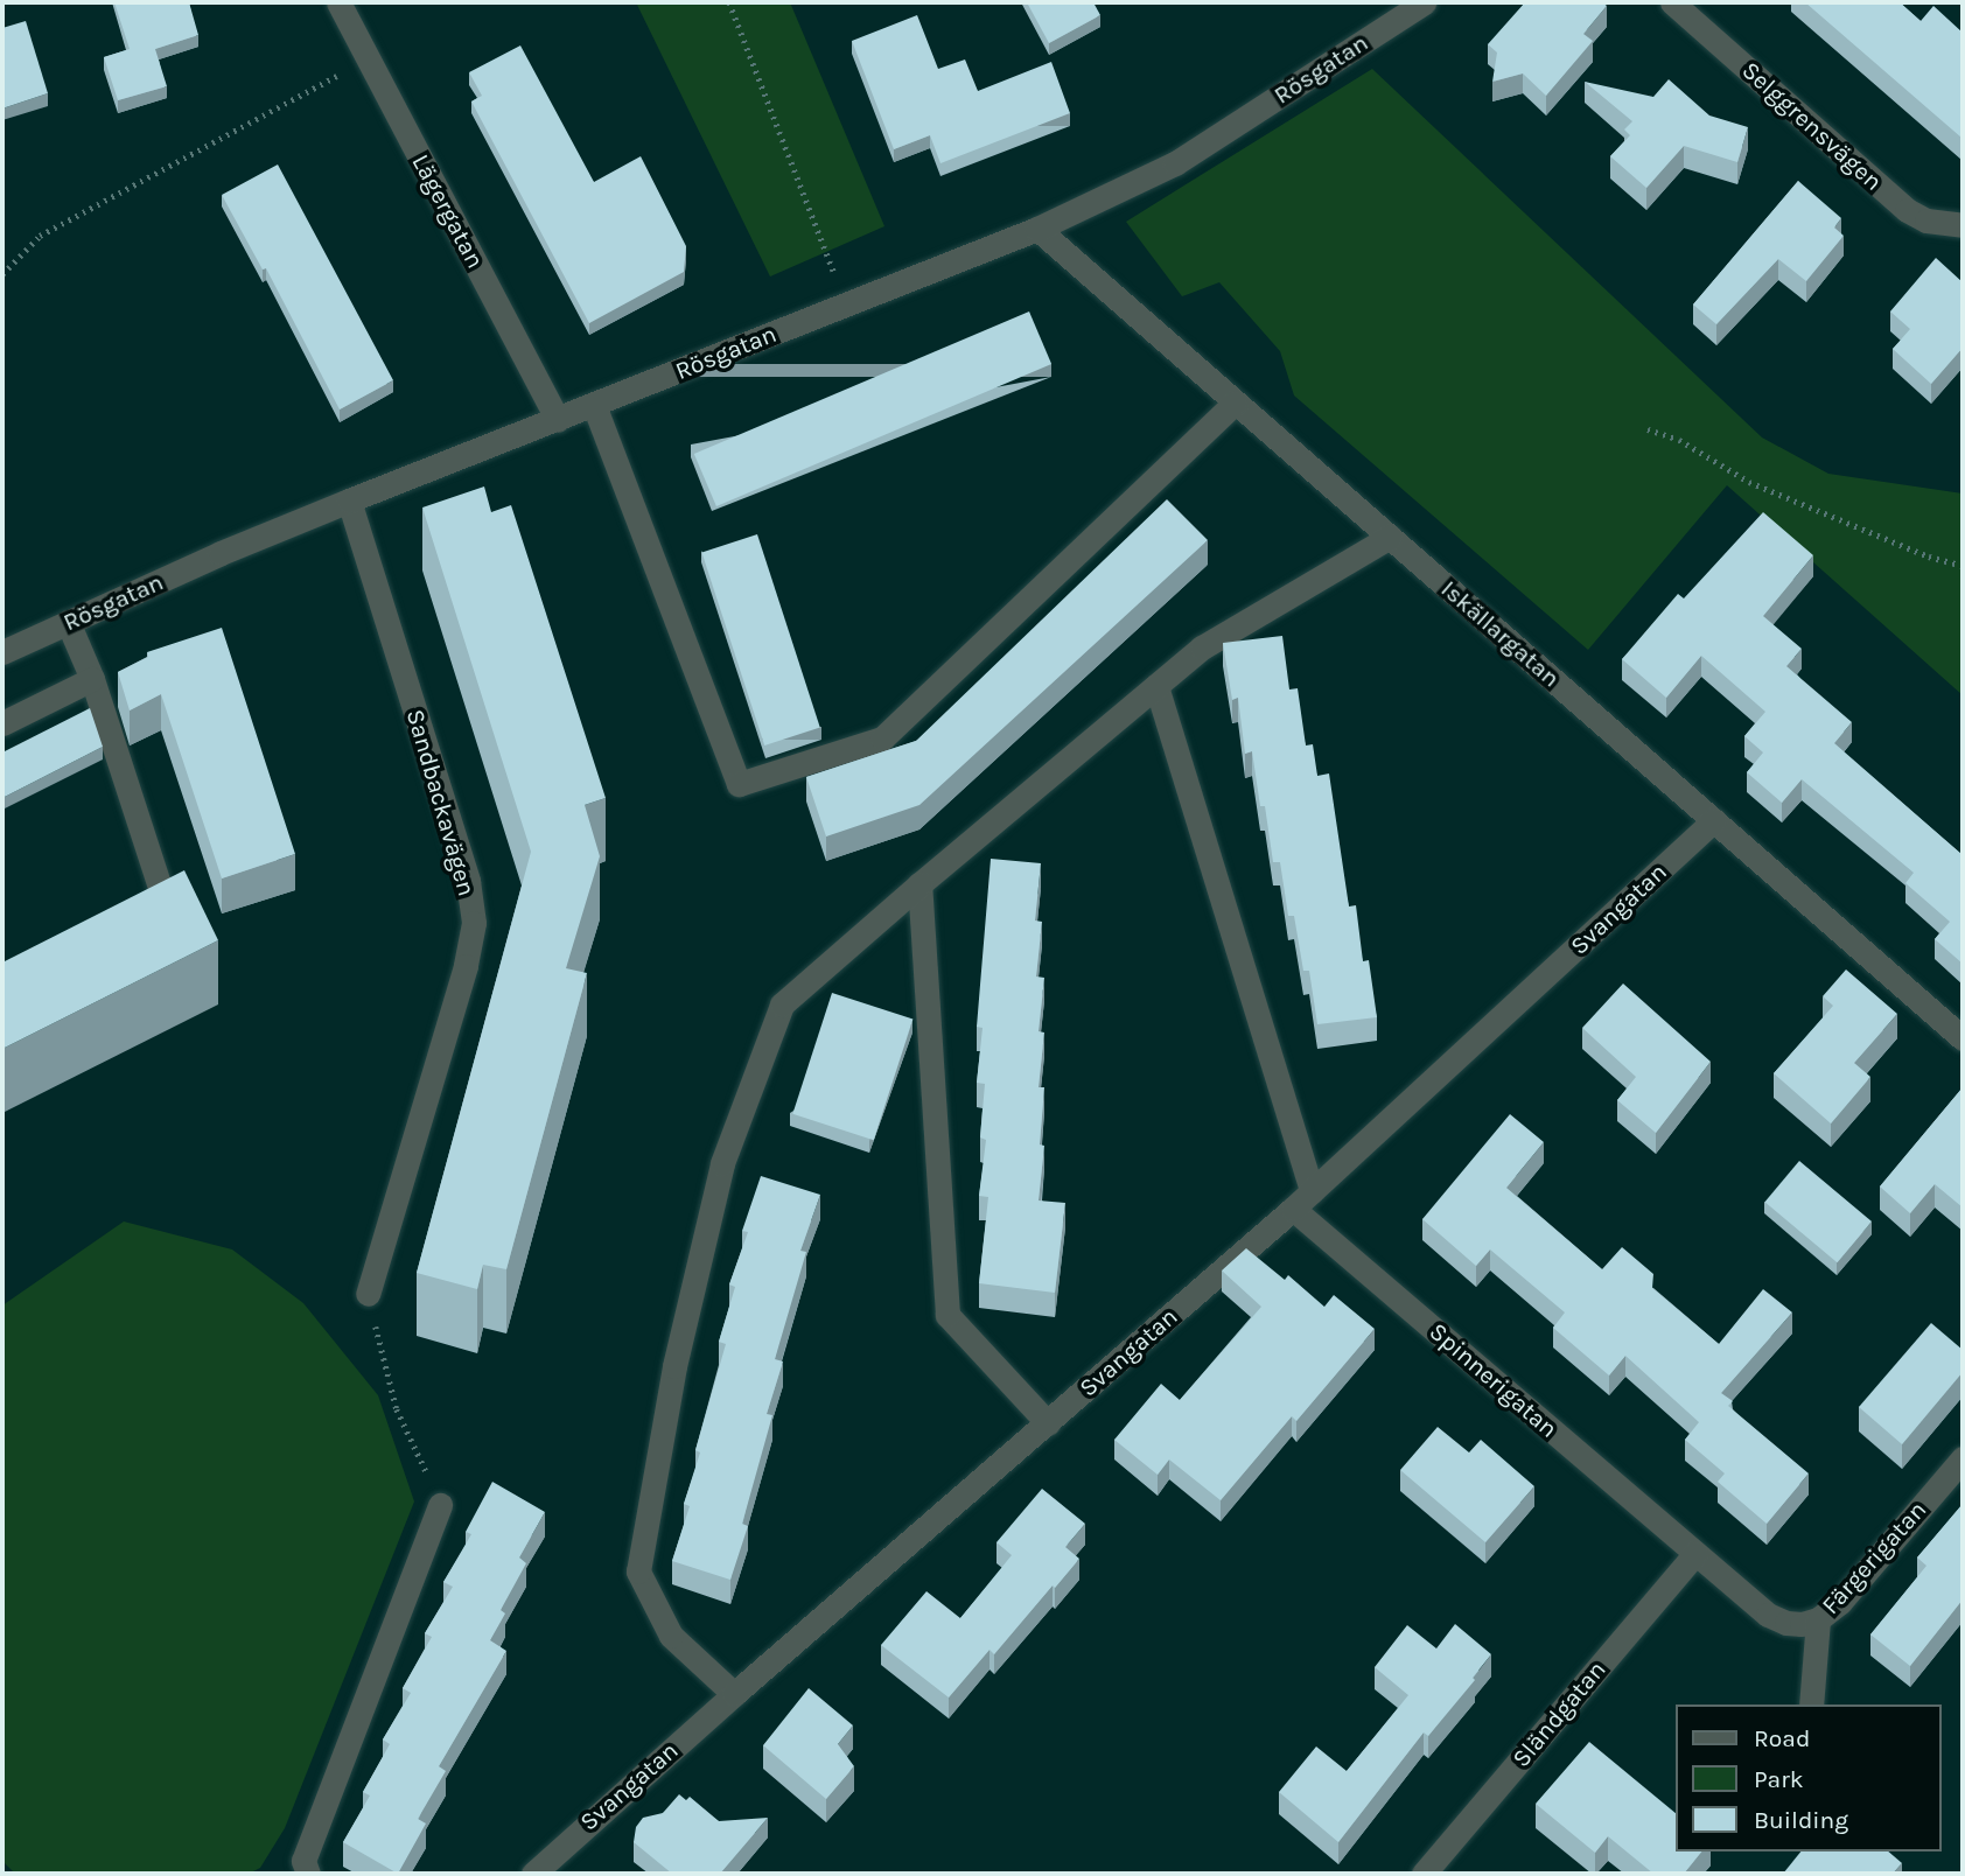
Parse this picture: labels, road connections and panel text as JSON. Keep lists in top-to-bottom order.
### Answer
{
  "streets": {
    "street": [
      "Rösgatan",
      "Selggrensvägen",
      "Lägergatan",
      "Iskällargatan",
      "Sandbackavägen",
      "Svangatan",
      "Spinnerigatan",
      "Färgerigatan",
      "Sländgatan"
    ]
  },
  "crossings": [
    ["Rösgatan", "Lägergatan"],
    ["Rösgatan", "Iskällargatan"],
    ["Rösgatan", "Sandbackavägen"],
    ["Iskällargatan", "Svangatan"],
    ["Svangatan", "Spinnerigatan"],
    ["Spinnerigatan", "Färgerigatan"],
    ["Spinnerigatan", "Sländgatan"],
    ["Färgerigatan", "Sländgatan"]
  ],
  "legend": ["Road", "Park", "Building"]
}
